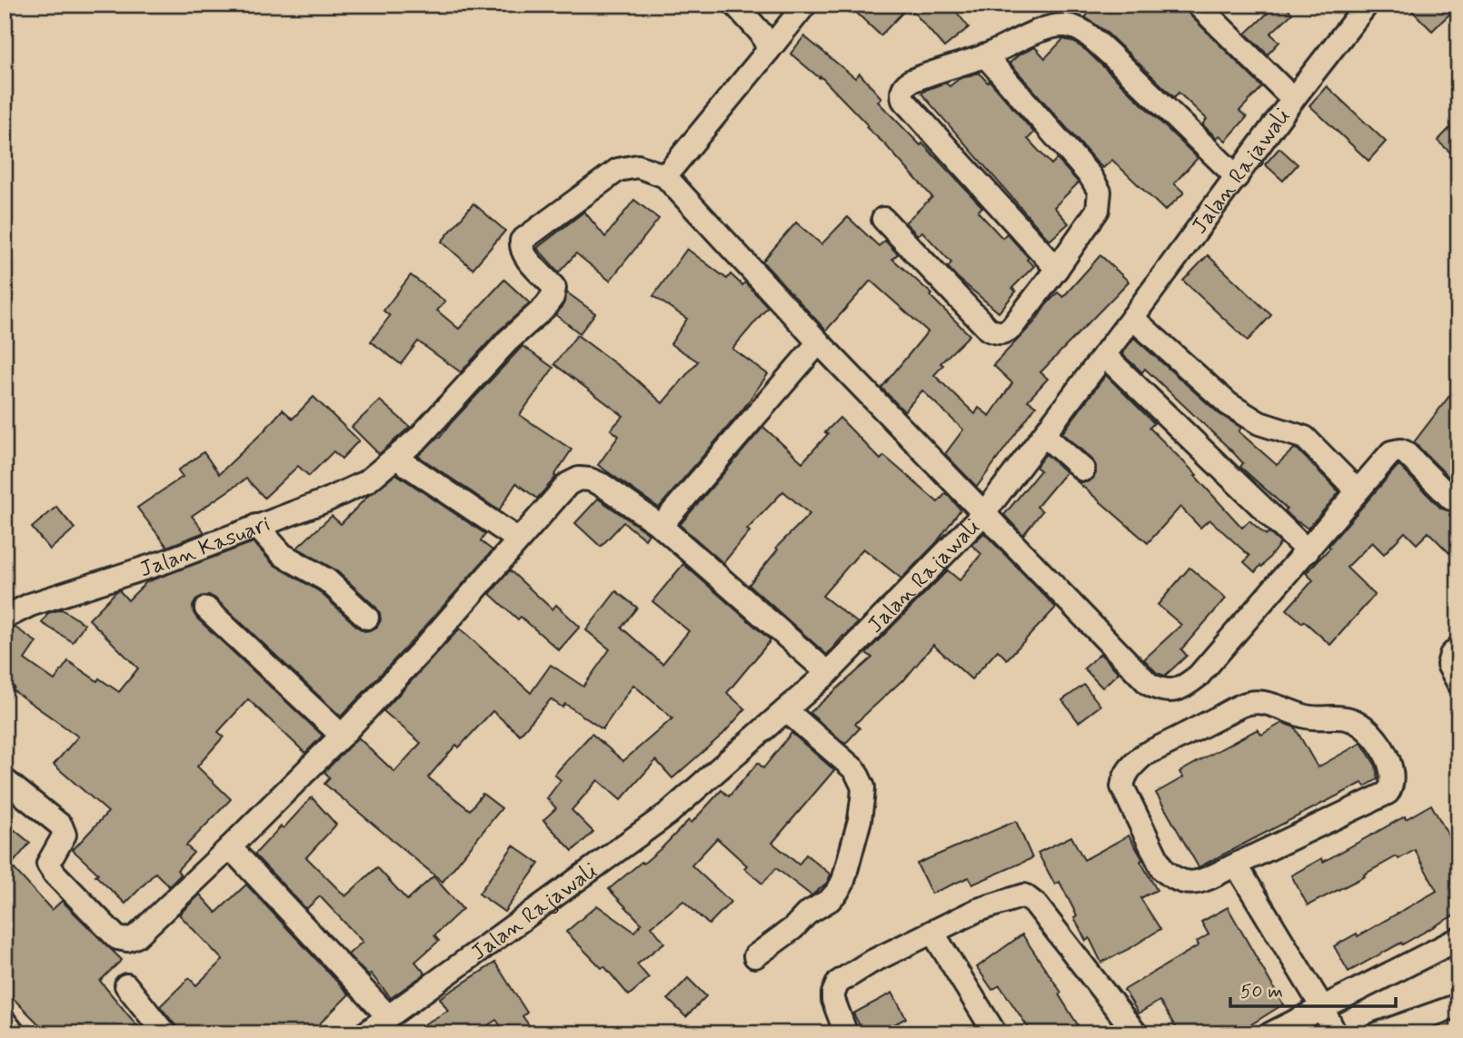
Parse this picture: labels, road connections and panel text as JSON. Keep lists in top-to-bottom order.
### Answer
{
  "streets": {
    "street": ["Jalan Rajawali", "Jalan Kasuari"]
  },
  "scale_bar": "50 m"
}
